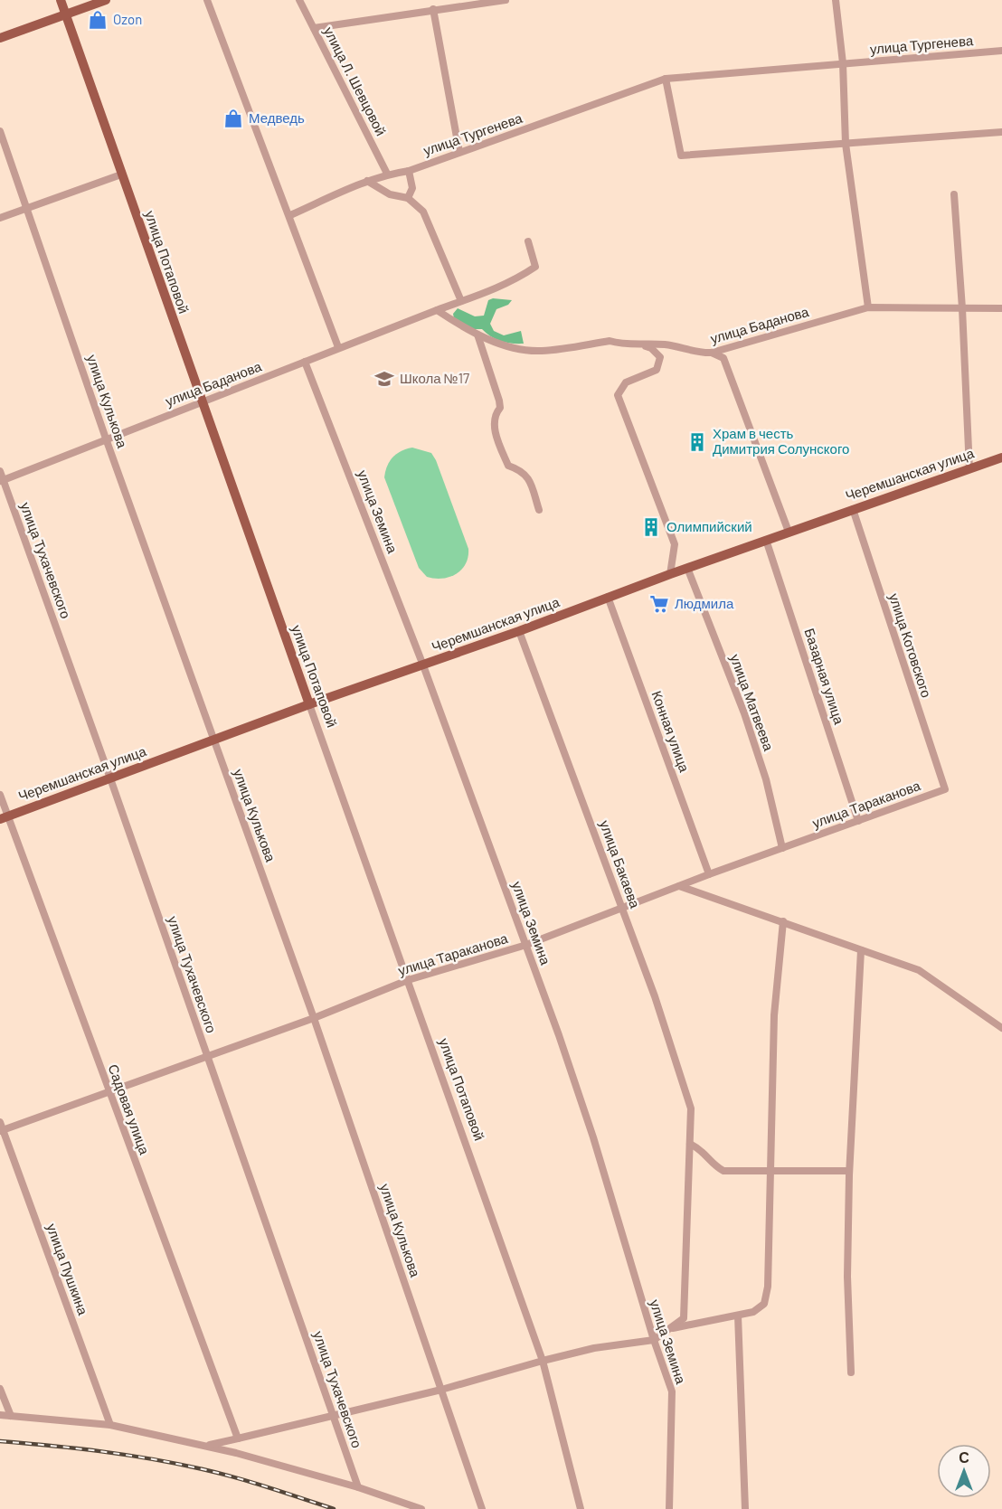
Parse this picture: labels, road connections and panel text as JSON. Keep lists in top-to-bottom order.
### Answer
{
  "streets": {
    "main road": ["улица Потаповой", "Черемшанская улица"],
    "street": [
      "улица Тургенева",
      "улица Л. Шевцовой",
      "улица Баданова",
      "улица Кулькова",
      "улица Земина",
      "улица Тухачевского",
      "улица Котовского",
      "Базарная улица",
      "улица Матвеева",
      "Конная улица",
      "улица Тараканова",
      "улица Бакаева",
      "Садовая улица",
      "улица Пушкина"
    ]
  },
  "crossings": [
    ["улица Тургенева", "улица Л. Шевцовой"],
    ["улица Потаповой", "улица Баданова"],
    ["улица Потаповой", "Черемшанская улица"],
    ["улица Потаповой", "улица Тараканова"],
    ["улица Баданова", "улица Кулькова"],
    ["улица Баданова", "улица Земина"],
    ["улица Баданова", "улица Тухачевского"],
    ["улица Кулькова", "Черемшанская улица"],
    ["улица Кулькова", "улица Тараканова"],
    ["Черемшанская улица", "улица Земина"],
    ["Черемшанская улица", "улица Тухачевского"],
    ["Черемшанская улица", "улица Котовского"],
    ["Черемшанская улица", "Базарная улица"],
    ["Черемшанская улица", "улица Матвеева"],
    ["Черемшанская улица", "Конная улица"],
    ["Черемшанская улица", "улица Бакаева"],
    ["Черемшанская улица", "Садовая улица"],
    ["улица Земина", "улица Тараканова"],
    ["улица Тухачевского", "улица Тараканова"],
    ["улица Котовского", "улица Тараканова"],
    ["Базарная улица", "улица Тараканова"],
    ["улица Матвеева", "улица Тараканова"],
    ["Конная улица", "улица Тараканова"],
    ["улица Тараканова", "улица Бакаева"],
    ["улица Тараканова", "Садовая улица"],
    ["улица Тараканова", "улица Пушкина"]
  ],
  "places": {
    "shop": ["Ozon", "Медведь"],
    "school or university": ["Школа №17"],
    "building": ["Храм в честь Димитрия Солунского", "Олимпийский"],
    "supermarket": ["Людмила"]
  },
  "north": "top"
}
